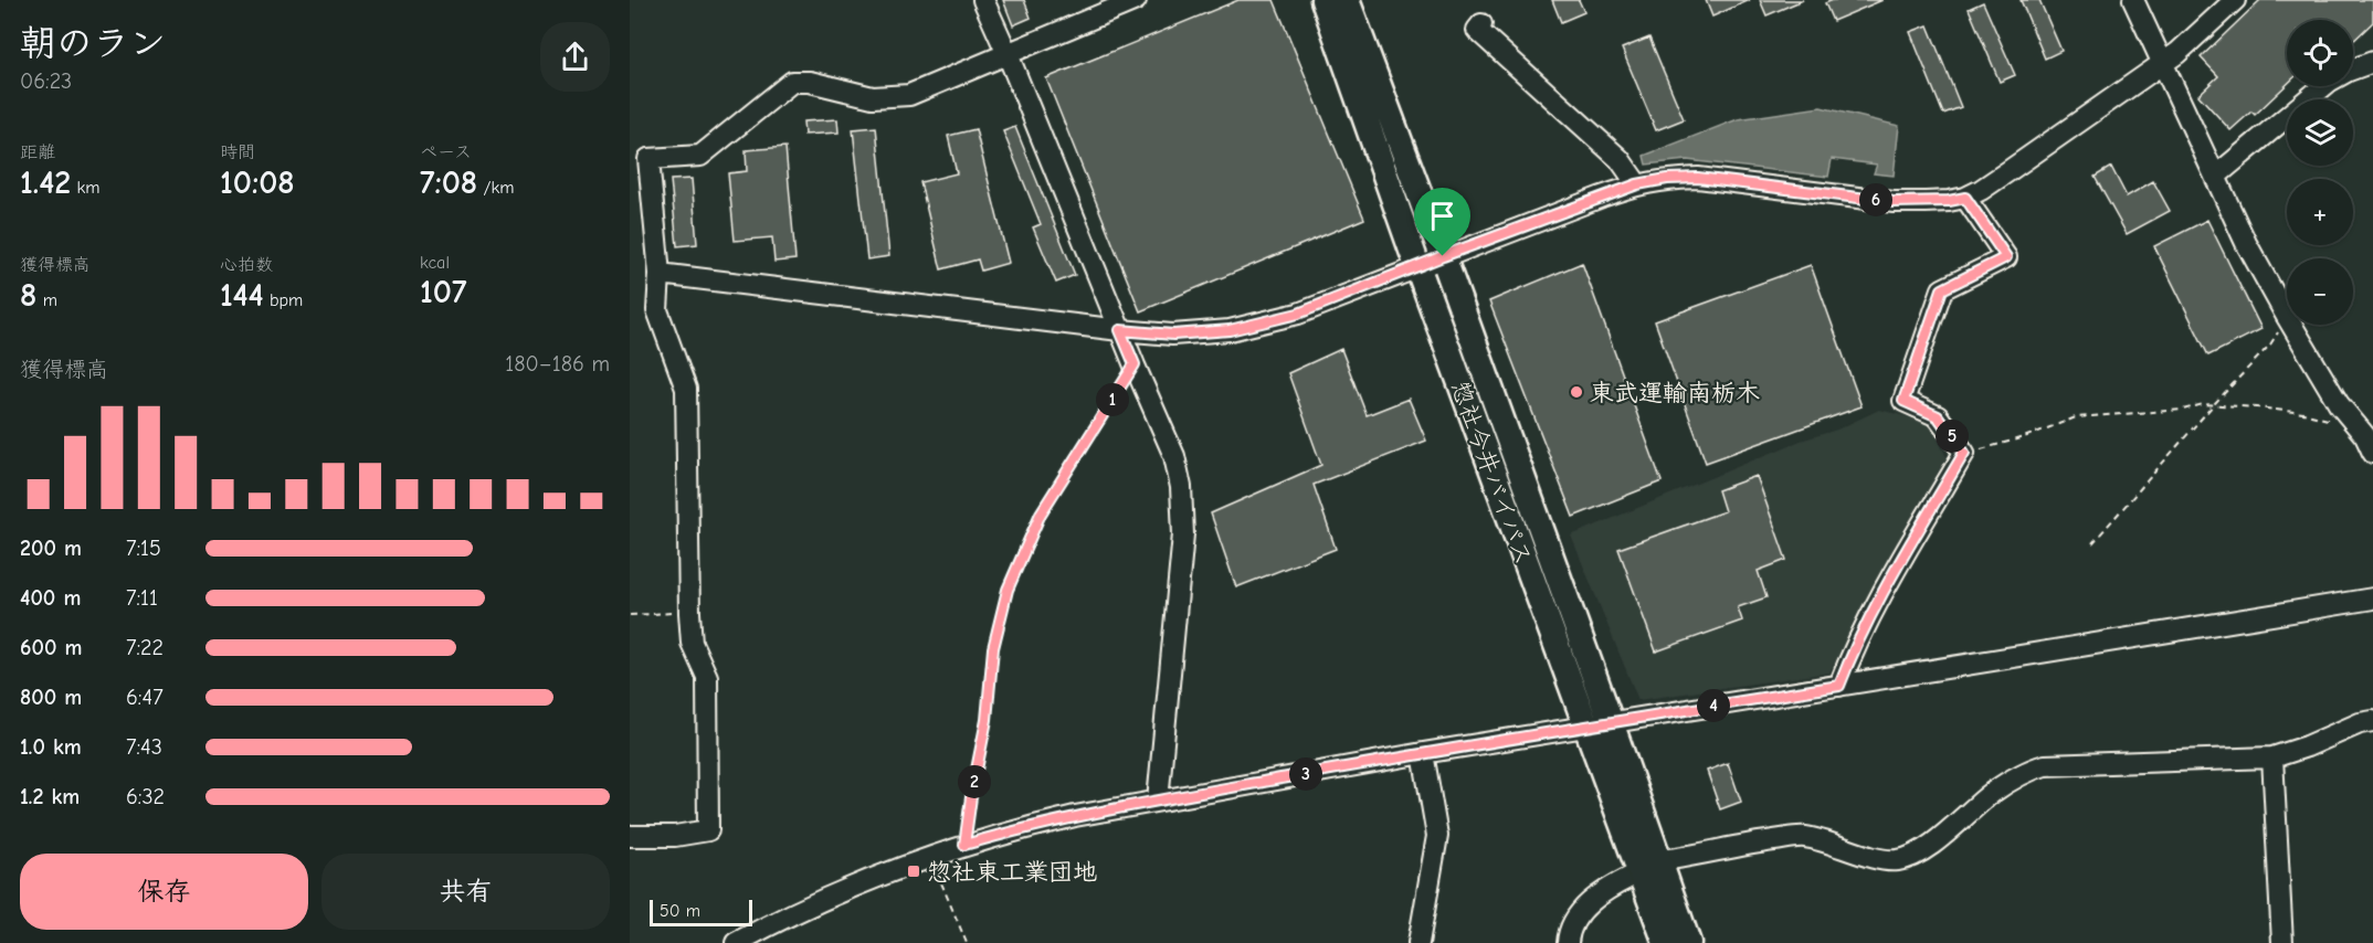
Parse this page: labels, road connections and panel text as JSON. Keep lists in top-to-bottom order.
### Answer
{
  "streets": {
    "main road": ["惣社今井バイパス"]
  },
  "places": {
    "other": ["東武運輸南栃木"],
    "transit": ["惣社東工業団地"]
  },
  "scale_bar": "50 m",
  "page": {
    "heading": ["朝のラン", "06:23"],
    "map_buttons": ["+", "−"],
    "stats": [
      ["距離", "1.42 km"],
      ["時間", "10:08"],
      ["ペース", "7:08 /km"],
      ["獲得標高", "8 m"],
      ["心拍数", "144 bpm"],
      ["kcal", "107"]
    ],
    "pins": [
      "6",
      "1",
      "5",
      "4",
      "3",
      "2"
    ],
    "chart": ["獲得標高", "180–186 m"],
    "list": [
      {
        "name": "200 m",
        "note": "7:15"
      },
      {
        "name": "400 m",
        "note": "7:11"
      },
      {
        "name": "600 m",
        "note": "7:22"
      },
      {
        "name": "800 m",
        "note": "6:47"
      },
      {
        "name": "1.0 km",
        "note": "7:43"
      },
      {
        "name": "1.2 km",
        "note": "6:32"
      }
    ],
    "buttons": ["保存", "共有"],
    "scale": "50 m"
  }
}
